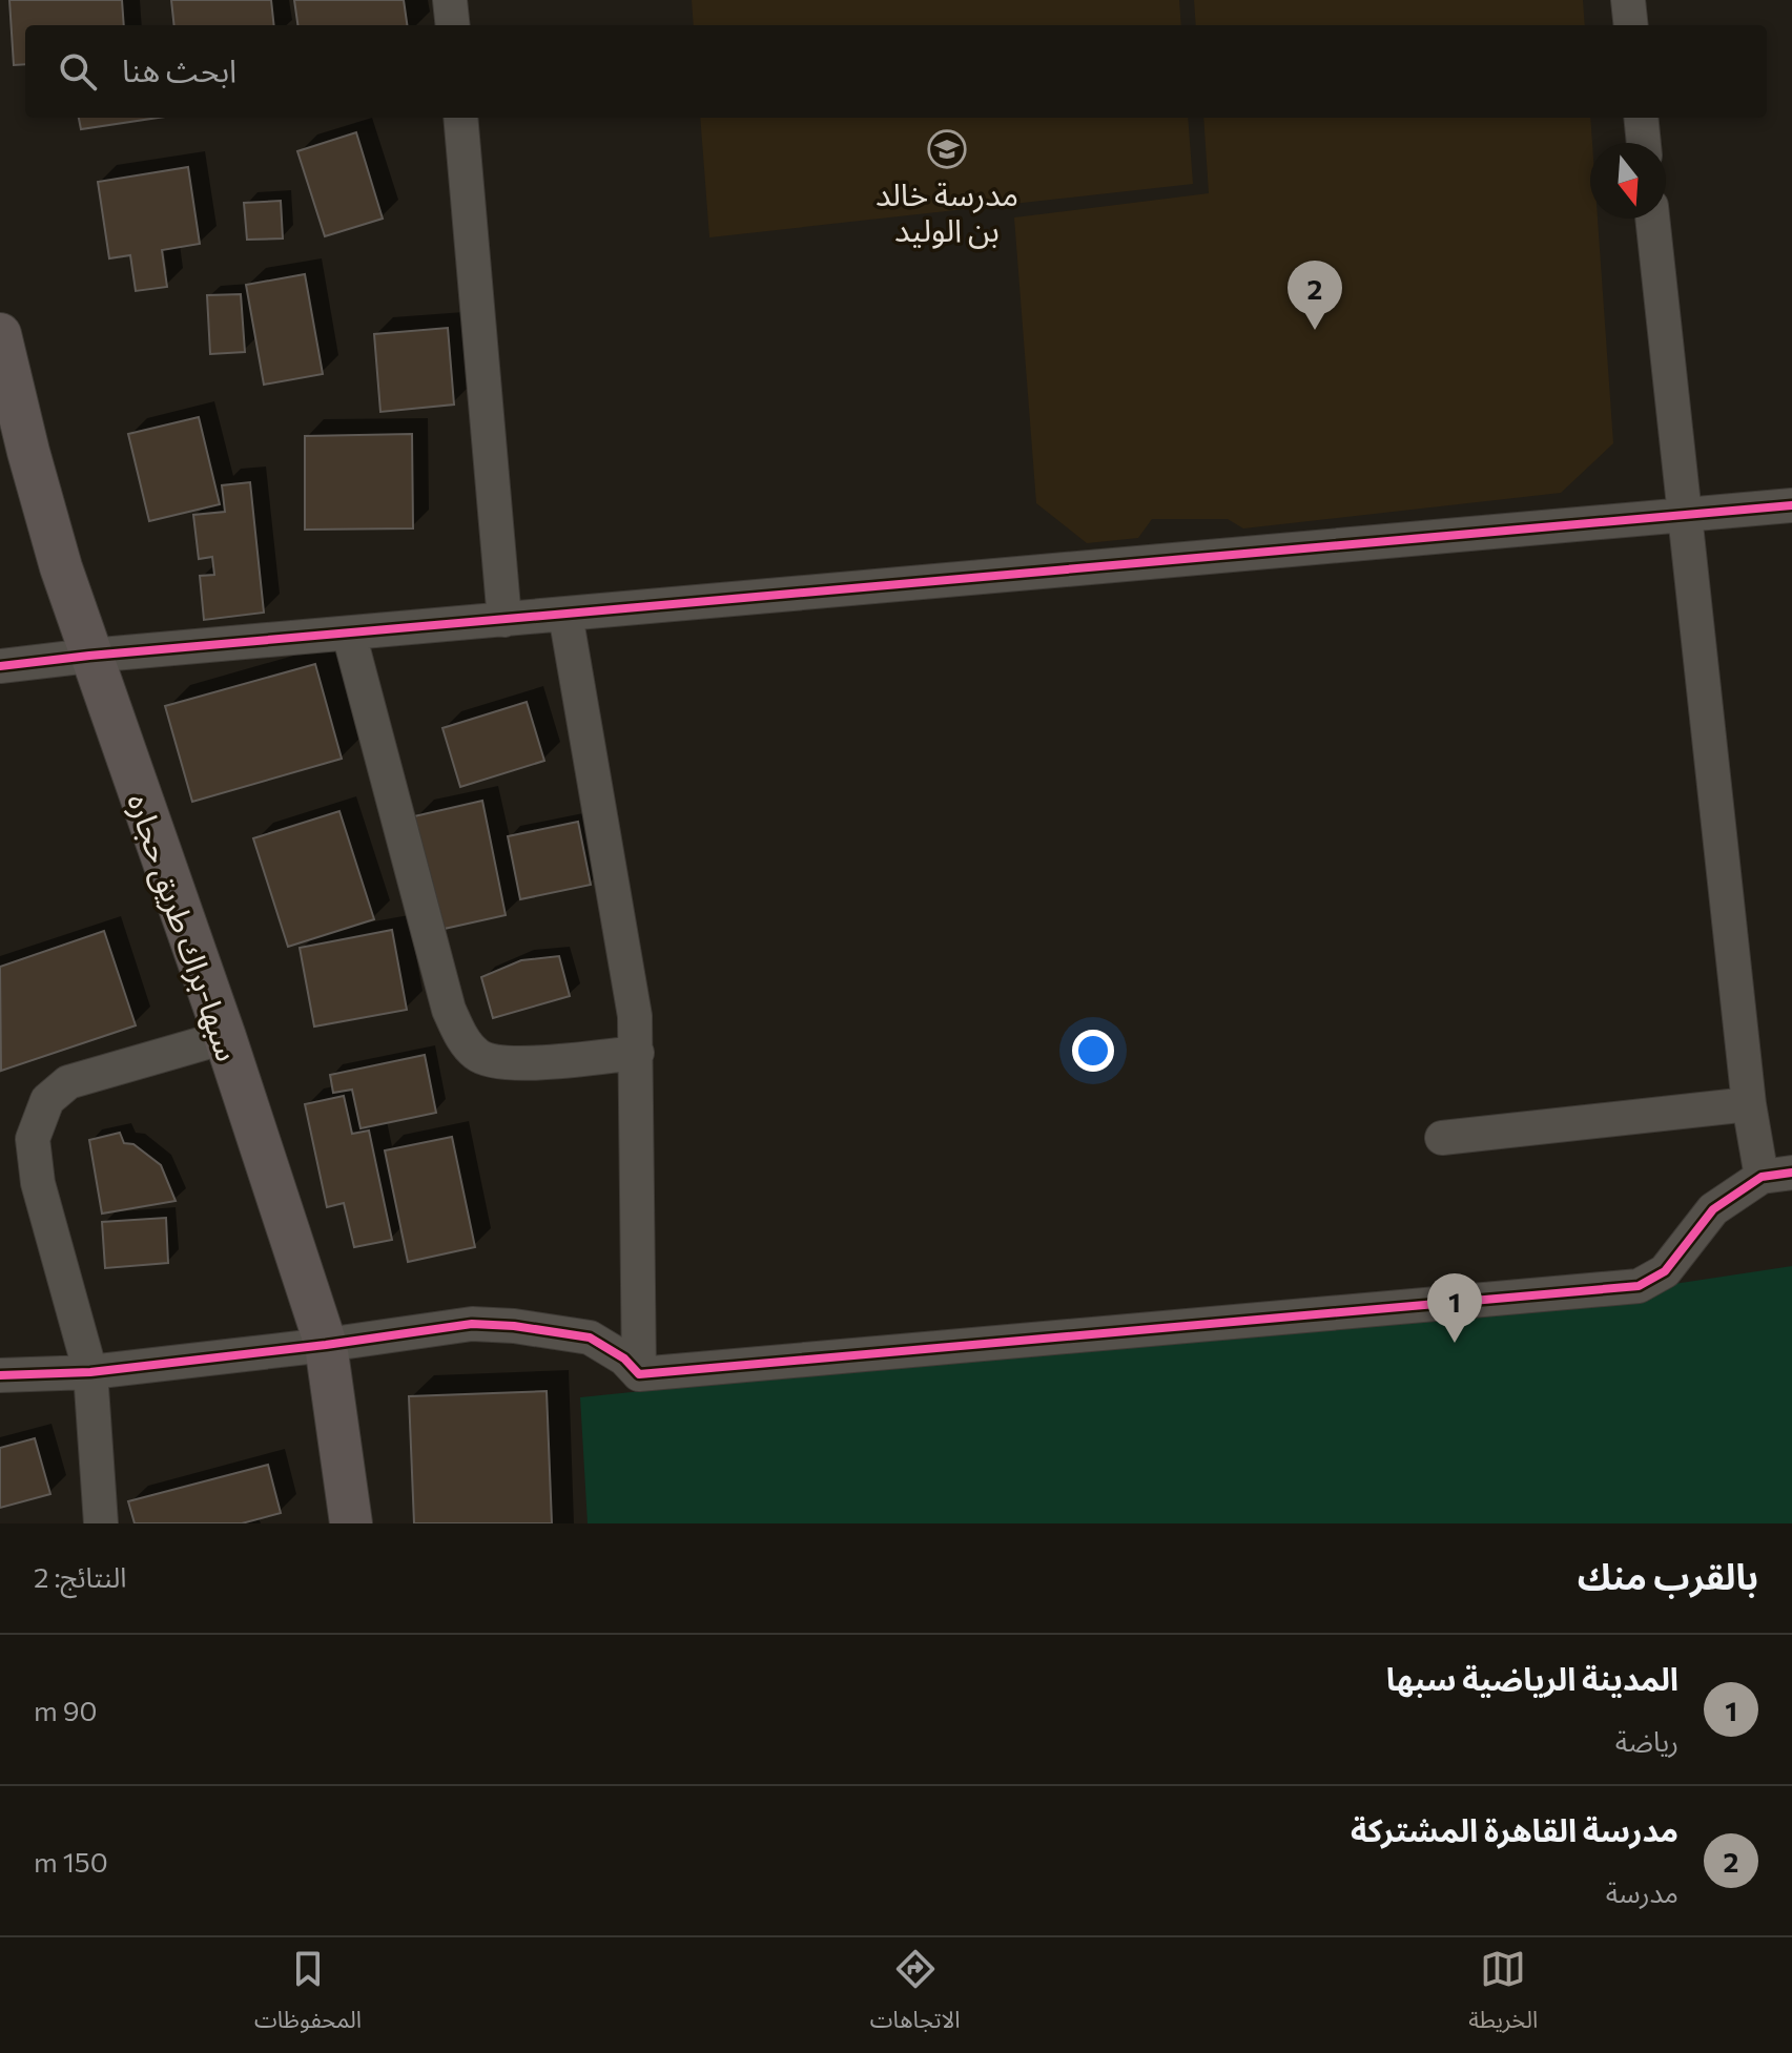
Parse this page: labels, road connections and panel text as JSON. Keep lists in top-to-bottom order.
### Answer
{
  "streets": {
    "main road": ["سبها-براك طريق حجاره"]
  },
  "places": {
    "school or university": ["مدرسة خالد بن الوليد"]
  },
  "north": "bottom",
  "page": {
    "search": "ابحث هنا",
    "pins": ["2", "1"],
    "heading": ["بالقرب منك", "النتائج: 2"],
    "list": [
      {
        "mark": "1",
        "name": "المدينة الرياضية سبها",
        "note": "رياضة",
        "value": "90 m"
      },
      {
        "mark": "2",
        "name": "مدرسة القاهرة المشتركة",
        "note": "مدرسة",
        "value": "150 m"
      }
    ],
    "nav": ["الخريطة", "الاتجاهات", "المحفوظات"]
  }
}
